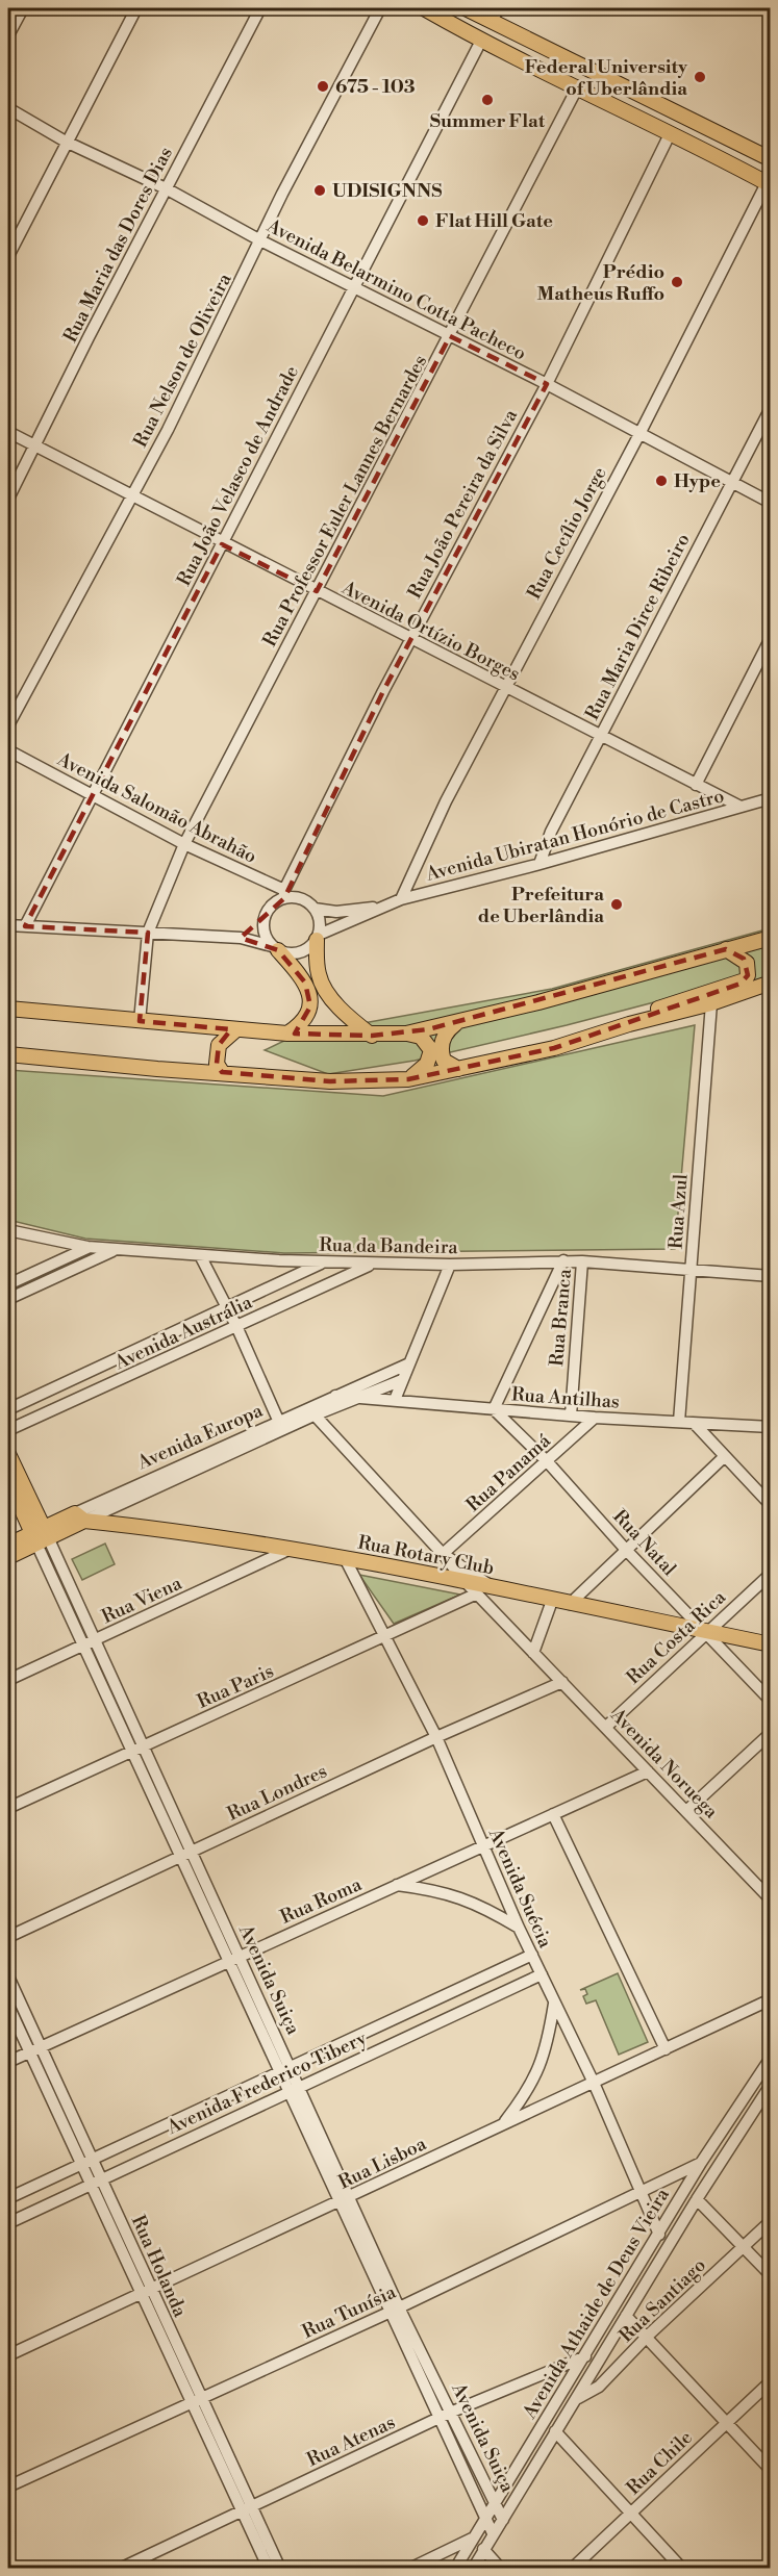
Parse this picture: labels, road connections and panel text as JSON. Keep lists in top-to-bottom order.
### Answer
{
  "streets": {
    "main road": ["Avenida Europa", "Rua Rotary Club", "Avenida Suiça"],
    "street": [
      "Rua Maria das Dores Dias",
      "Avenida Belarmino Cotta Pacheco",
      "Rua Nelson de Oliveira",
      "Rua João Velasco de Andrade",
      "Rua Professor Euler Lannes Bernardes",
      "Rua João Pereira da Silva",
      "Rua Cecílio Jorge",
      "Rua Maria Dirce Ribeiro",
      "Avenida Ortízio Borges",
      "Avenida Salomão Abrahão",
      "Avenida Ubiratan Honório de Castro",
      "Rua Azul",
      "Rua da Bandeira",
      "Rua Branca",
      "Avenida Austrália",
      "Rua Antilhas",
      "Rua Panamá",
      "Rua Natal",
      "Rua Viena",
      "Rua Costa Rica",
      "Rua Paris",
      "Avenida Noruega",
      "Rua Londres",
      "Avenida Suécia",
      "Rua Roma",
      "Avenida Frederico Tibery",
      "Rua Lisboa",
      "Rua Holanda",
      "Rua Santiago",
      "Avenida Athaide de Deus Vieira",
      "Rua Tunísia",
      "Rua Atenas",
      "Rua Chile"
    ]
  },
  "crossings": [
    ["Rua Maria das Dores Dias", "Avenida Belarmino Cotta Pacheco"],
    ["Rua Maria das Dores Dias", "Avenida Ortízio Borges"],
    ["Avenida Belarmino Cotta Pacheco", "Rua Nelson de Oliveira"],
    ["Avenida Belarmino Cotta Pacheco", "Rua João Velasco de Andrade"],
    ["Avenida Belarmino Cotta Pacheco", "Rua Professor Euler Lannes Bernardes"],
    ["Avenida Belarmino Cotta Pacheco", "Rua João Pereira da Silva"],
    ["Avenida Belarmino Cotta Pacheco", "Rua Cecílio Jorge"],
    ["Avenida Belarmino Cotta Pacheco", "Rua Maria Dirce Ribeiro"],
    ["Rua Nelson de Oliveira", "Avenida Ortízio Borges"],
    ["Rua João Velasco de Andrade", "Avenida Ortízio Borges"],
    ["Rua João Velasco de Andrade", "Avenida Salomão Abrahão"],
    ["Rua Professor Euler Lannes Bernardes", "Avenida Ortízio Borges"],
    ["Rua Professor Euler Lannes Bernardes", "Avenida Salomão Abrahão"],
    ["Rua João Pereira da Silva", "Avenida Ortízio Borges"],
    ["Rua João Pereira da Silva", "Avenida Salomão Abrahão"],
    ["Rua João Pereira da Silva", "Avenida Ubiratan Honório de Castro"],
    ["Rua Cecílio Jorge", "Avenida Ortízio Borges"],
    ["Rua Cecílio Jorge", "Avenida Ubiratan Honório de Castro"],
    ["Rua Maria Dirce Ribeiro", "Avenida Ortízio Borges"],
    ["Rua Maria Dirce Ribeiro", "Avenida Ubiratan Honório de Castro"],
    ["Avenida Ortízio Borges", "Avenida Ubiratan Honório de Castro"],
    ["Avenida Salomão Abrahão", "Avenida Ubiratan Honório de Castro"],
    ["Rua Azul", "Rua da Bandeira"],
    ["Rua Azul", "Rua Antilhas"],
    ["Rua da Bandeira", "Rua Branca"],
    ["Rua da Bandeira", "Avenida Austrália"],
    ["Rua Branca", "Rua Antilhas"],
    ["Rua Antilhas", "Avenida Europa"],
    ["Rua Antilhas", "Rua Panamá"],
    ["Rua Antilhas", "Rua Natal"],
    ["Avenida Europa", "Rua Rotary Club"],
    ["Avenida Europa", "Avenida Suiça"],
    ["Rua Panamá", "Rua Natal"],
    ["Rua Panamá", "Avenida Noruega"],
    ["Rua Natal", "Rua Rotary Club"],
    ["Rua Natal", "Rua Costa Rica"],
    ["Rua Rotary Club", "Rua Viena"],
    ["Rua Rotary Club", "Rua Costa Rica"],
    ["Rua Rotary Club", "Avenida Noruega"],
    ["Rua Rotary Club", "Avenida Suécia"],
    ["Rua Viena", "Avenida Suiça"],
    ["Rua Costa Rica", "Avenida Noruega"],
    ["Rua Paris", "Avenida Noruega"],
    ["Rua Paris", "Avenida Suécia"],
    ["Rua Paris", "Avenida Suiça"],
    ["Avenida Noruega", "Rua Londres"],
    ["Avenida Noruega", "Rua Roma"],
    ["Rua Londres", "Avenida Suécia"],
    ["Rua Londres", "Avenida Suiça"],
    ["Avenida Suécia", "Rua Roma"],
    ["Avenida Suécia", "Avenida Frederico Tibery"],
    ["Avenida Suécia", "Rua Lisboa"],
    ["Avenida Suécia", "Avenida Athaide de Deus Vieira"],
    ["Avenida Suécia", "Rua Tunísia"],
    ["Rua Roma", "Avenida Suiça"],
    ["Rua Roma", "Rua Holanda"],
    ["Avenida Suiça", "Avenida Frederico Tibery"],
    ["Avenida Suiça", "Rua Lisboa"],
    ["Avenida Suiça", "Avenida Athaide de Deus Vieira"],
    ["Avenida Suiça", "Rua Tunísia"],
    ["Avenida Suiça", "Rua Atenas"],
    ["Avenida Frederico Tibery", "Rua Holanda"],
    ["Rua Lisboa", "Rua Holanda"],
    ["Rua Holanda", "Rua Tunísia"],
    ["Rua Holanda", "Rua Atenas"],
    ["Rua Santiago", "Avenida Athaide de Deus Vieira"],
    ["Avenida Athaide de Deus Vieira", "Rua Tunísia"],
    ["Avenida Athaide de Deus Vieira", "Rua Atenas"]
  ],
  "places": [
    "Federal University of Uberlândia",
    "675 - 103",
    "Summer Flat",
    "UDISIGNNS",
    "Flat Hill Gate",
    "Prédio Matheus Ruffo",
    "Hype",
    "Prefeitura de Uberlândia"
  ]
}
